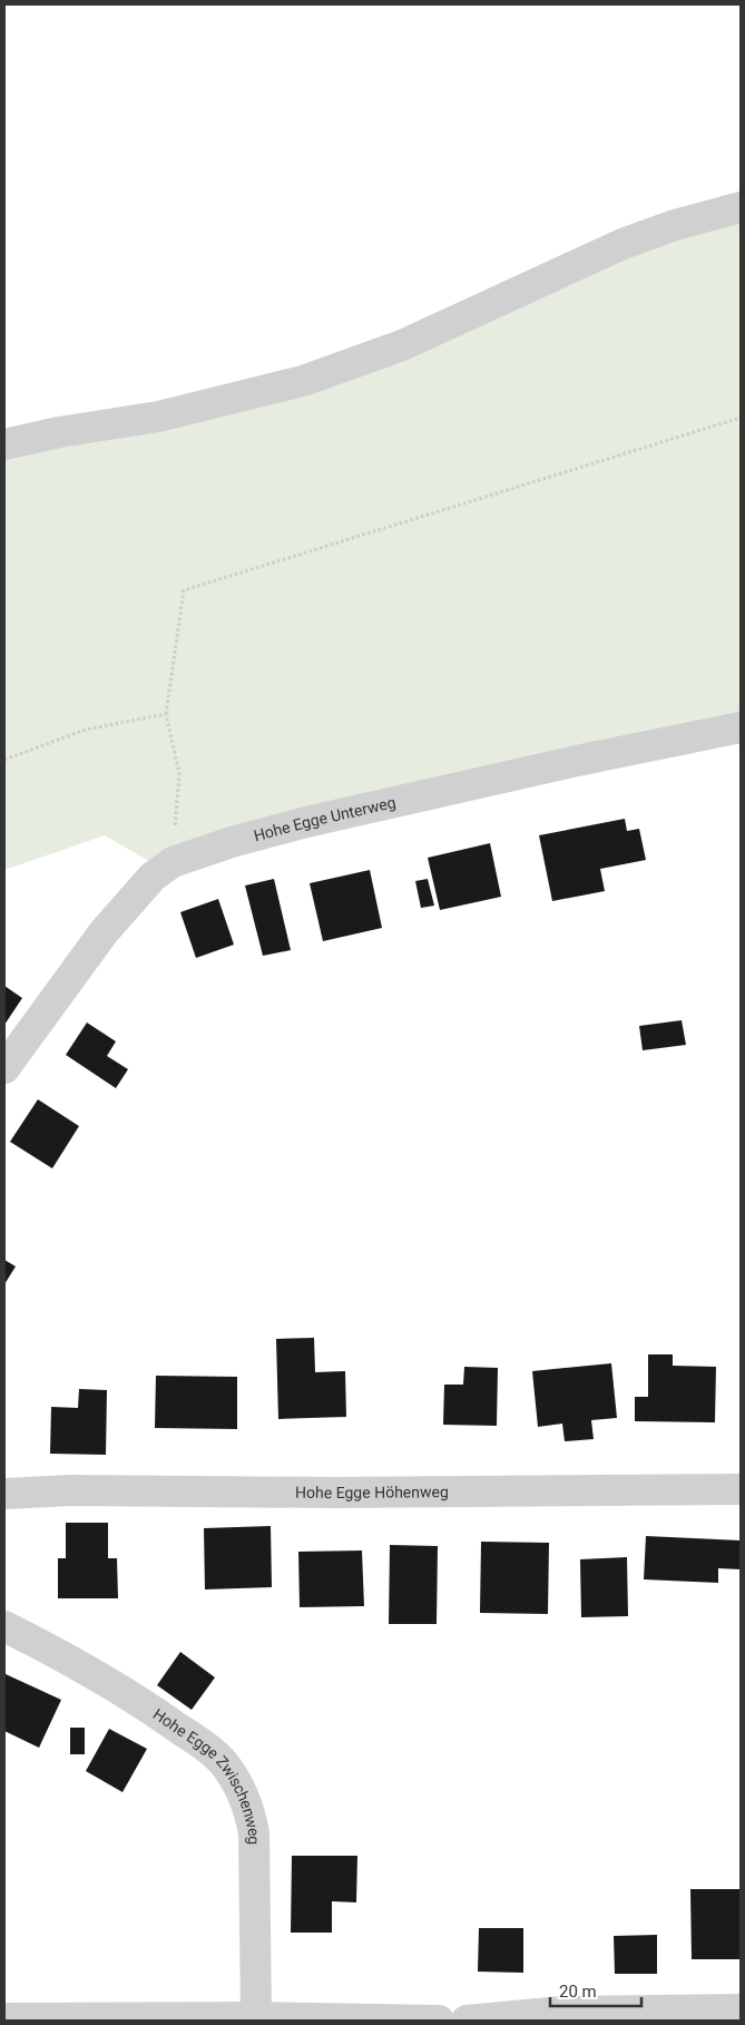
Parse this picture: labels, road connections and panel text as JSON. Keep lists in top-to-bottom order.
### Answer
{
  "streets": {
    "street": ["Hohe Egge Unterweg", "Hohe Egge Höhenweg", "Hohe Egge Zwischenweg"]
  },
  "scale_bar": "20 m"
}
